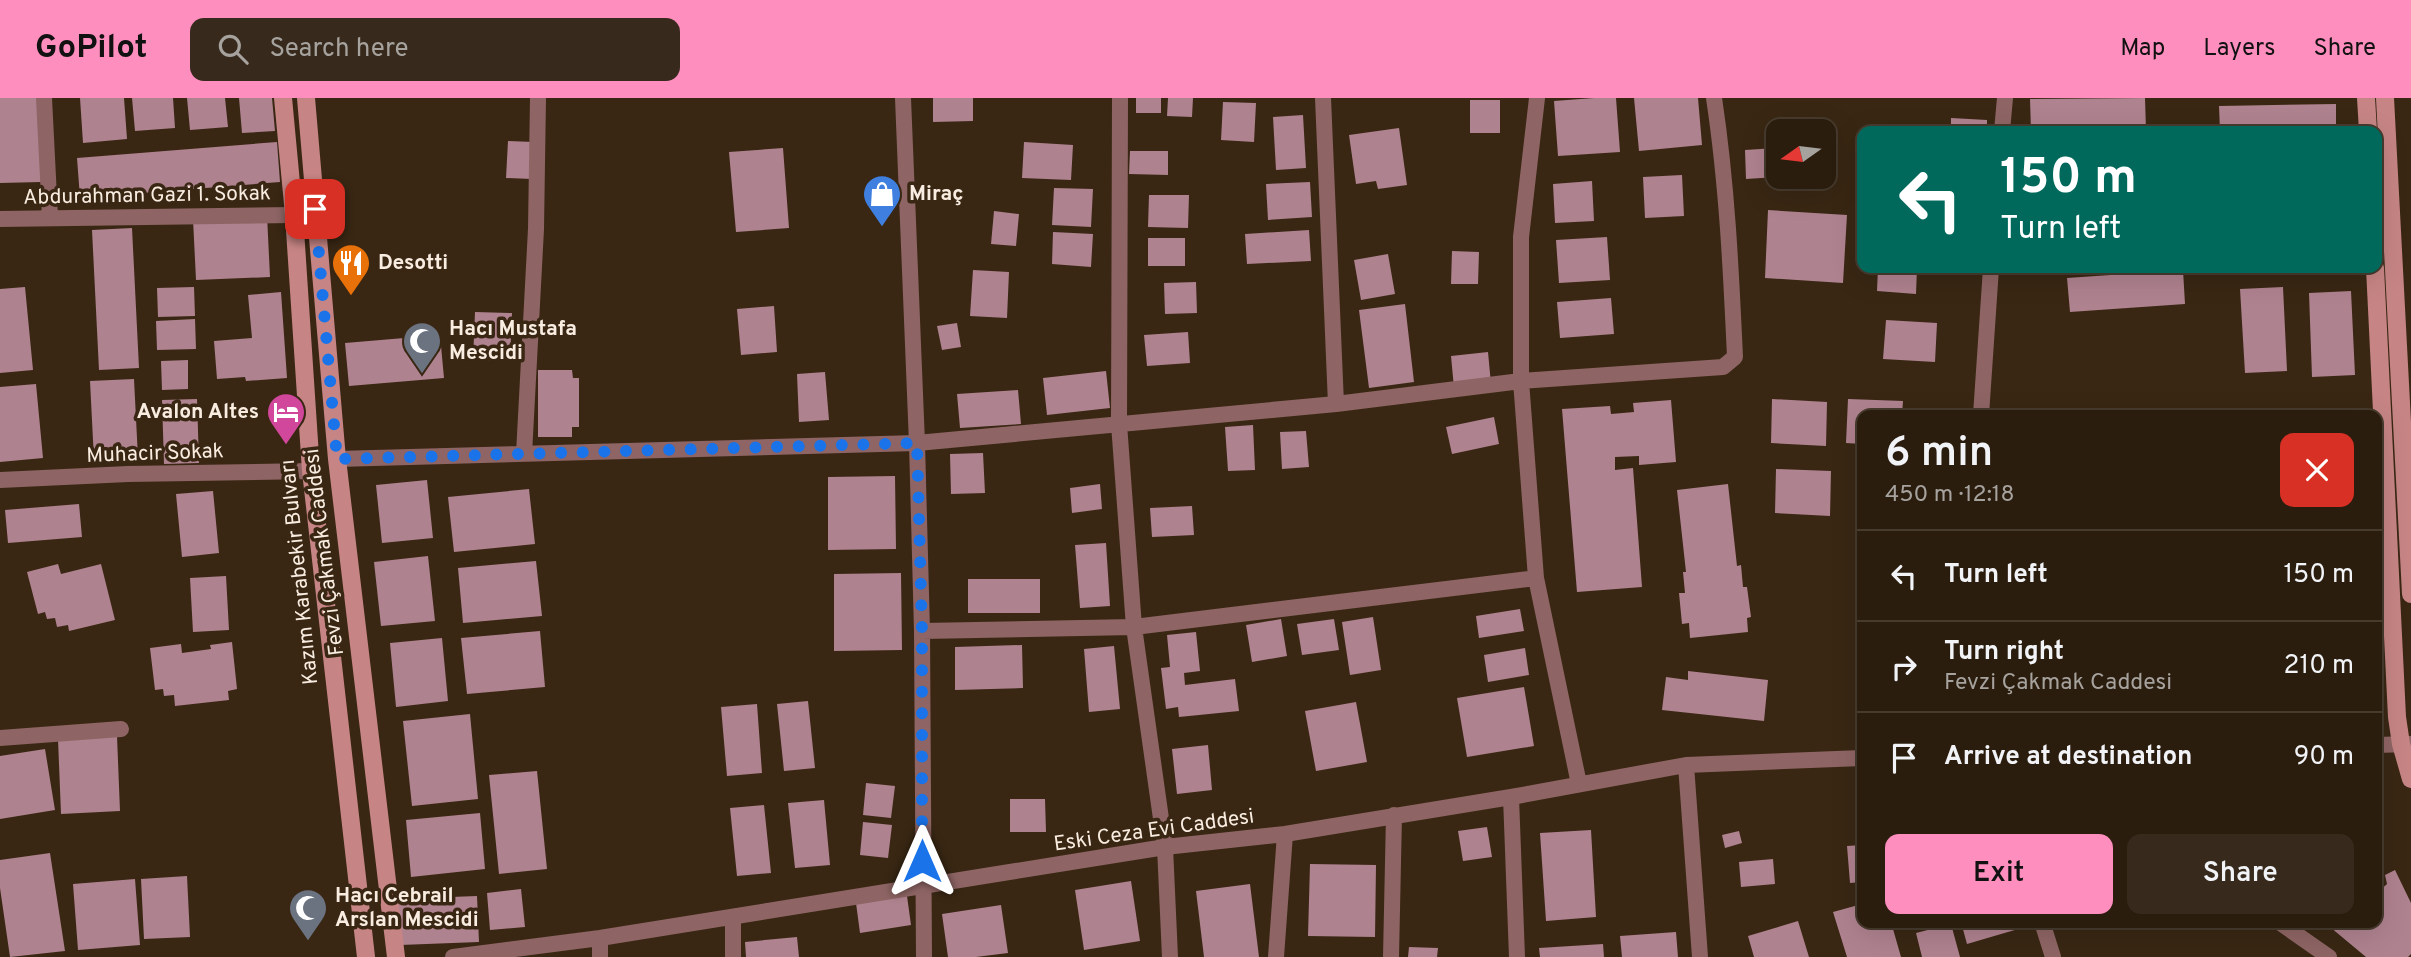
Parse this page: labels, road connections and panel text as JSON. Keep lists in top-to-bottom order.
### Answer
{
  "streets": {
    "main road": ["Fevzi Çakmak Caddesi", "Kazım Karabekir Bulvarı"],
    "street": ["Abdurahman Gazi 1. Sokak", "Muhacir Sokak", "Eski Ceza Evi Caddesi"]
  },
  "crossings": [
    ["Abdurahman Gazi 1. Sokak", "Kazım Karabekir Bulvarı"],
    ["Muhacir Sokak", "Kazım Karabekir Bulvarı"]
  ],
  "places": {
    "shop": ["Miraç"],
    "restaurant": ["Desotti"],
    "mosque": ["Hacı Mustafa Mescidi", "Hacı Cebrail Arslan Mescidi"],
    "hotel": ["Avalon Altes"]
  },
  "north": "left",
  "page": {
    "header": "GoPilot",
    "search": "Search here",
    "nav": ["Map", "Layers", "Share"],
    "turn": ["150 m", "Turn left"],
    "heading": ["6 min", "450 m · 12:18"],
    "list": [
      {
        "name": "Turn left",
        "value": "150 m"
      },
      {
        "name": "Turn right",
        "note": "Fevzi Çakmak Caddesi",
        "value": "210 m"
      },
      {
        "name": "Arrive at destination",
        "value": "90 m"
      }
    ],
    "buttons": ["Exit", "Share"]
  }
}
